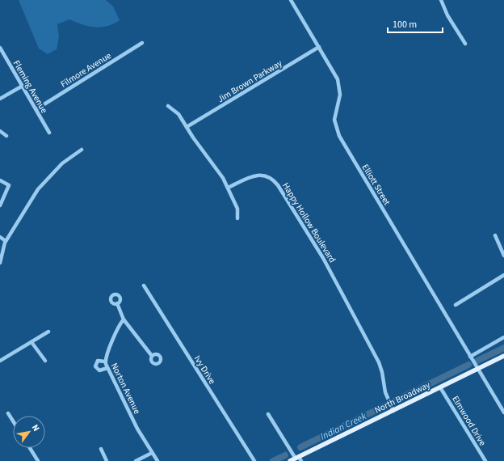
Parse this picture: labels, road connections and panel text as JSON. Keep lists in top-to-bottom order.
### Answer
{
  "streets": {
    "main road": ["North Broadway"],
    "street": [
      "Filmore Avenue",
      "Jim Brown Parkway",
      "Fleming Avenue",
      "Elliott Street",
      "Happy Hollow Boulevard",
      "Ivy Drive",
      "Norton Avenue",
      "Elmwood Drive"
    ]
  },
  "crossings": [
    ["Filmore Avenue", "Fleming Avenue"],
    ["Jim Brown Parkway", "Elliott Street"],
    ["Elliott Street", "North Broadway"],
    ["Happy Hollow Boulevard", "North Broadway"],
    ["North Broadway", "Elmwood Drive"]
  ],
  "water": ["Indian Creek"],
  "scale_bar": "100 m",
  "north": "top right"
}
